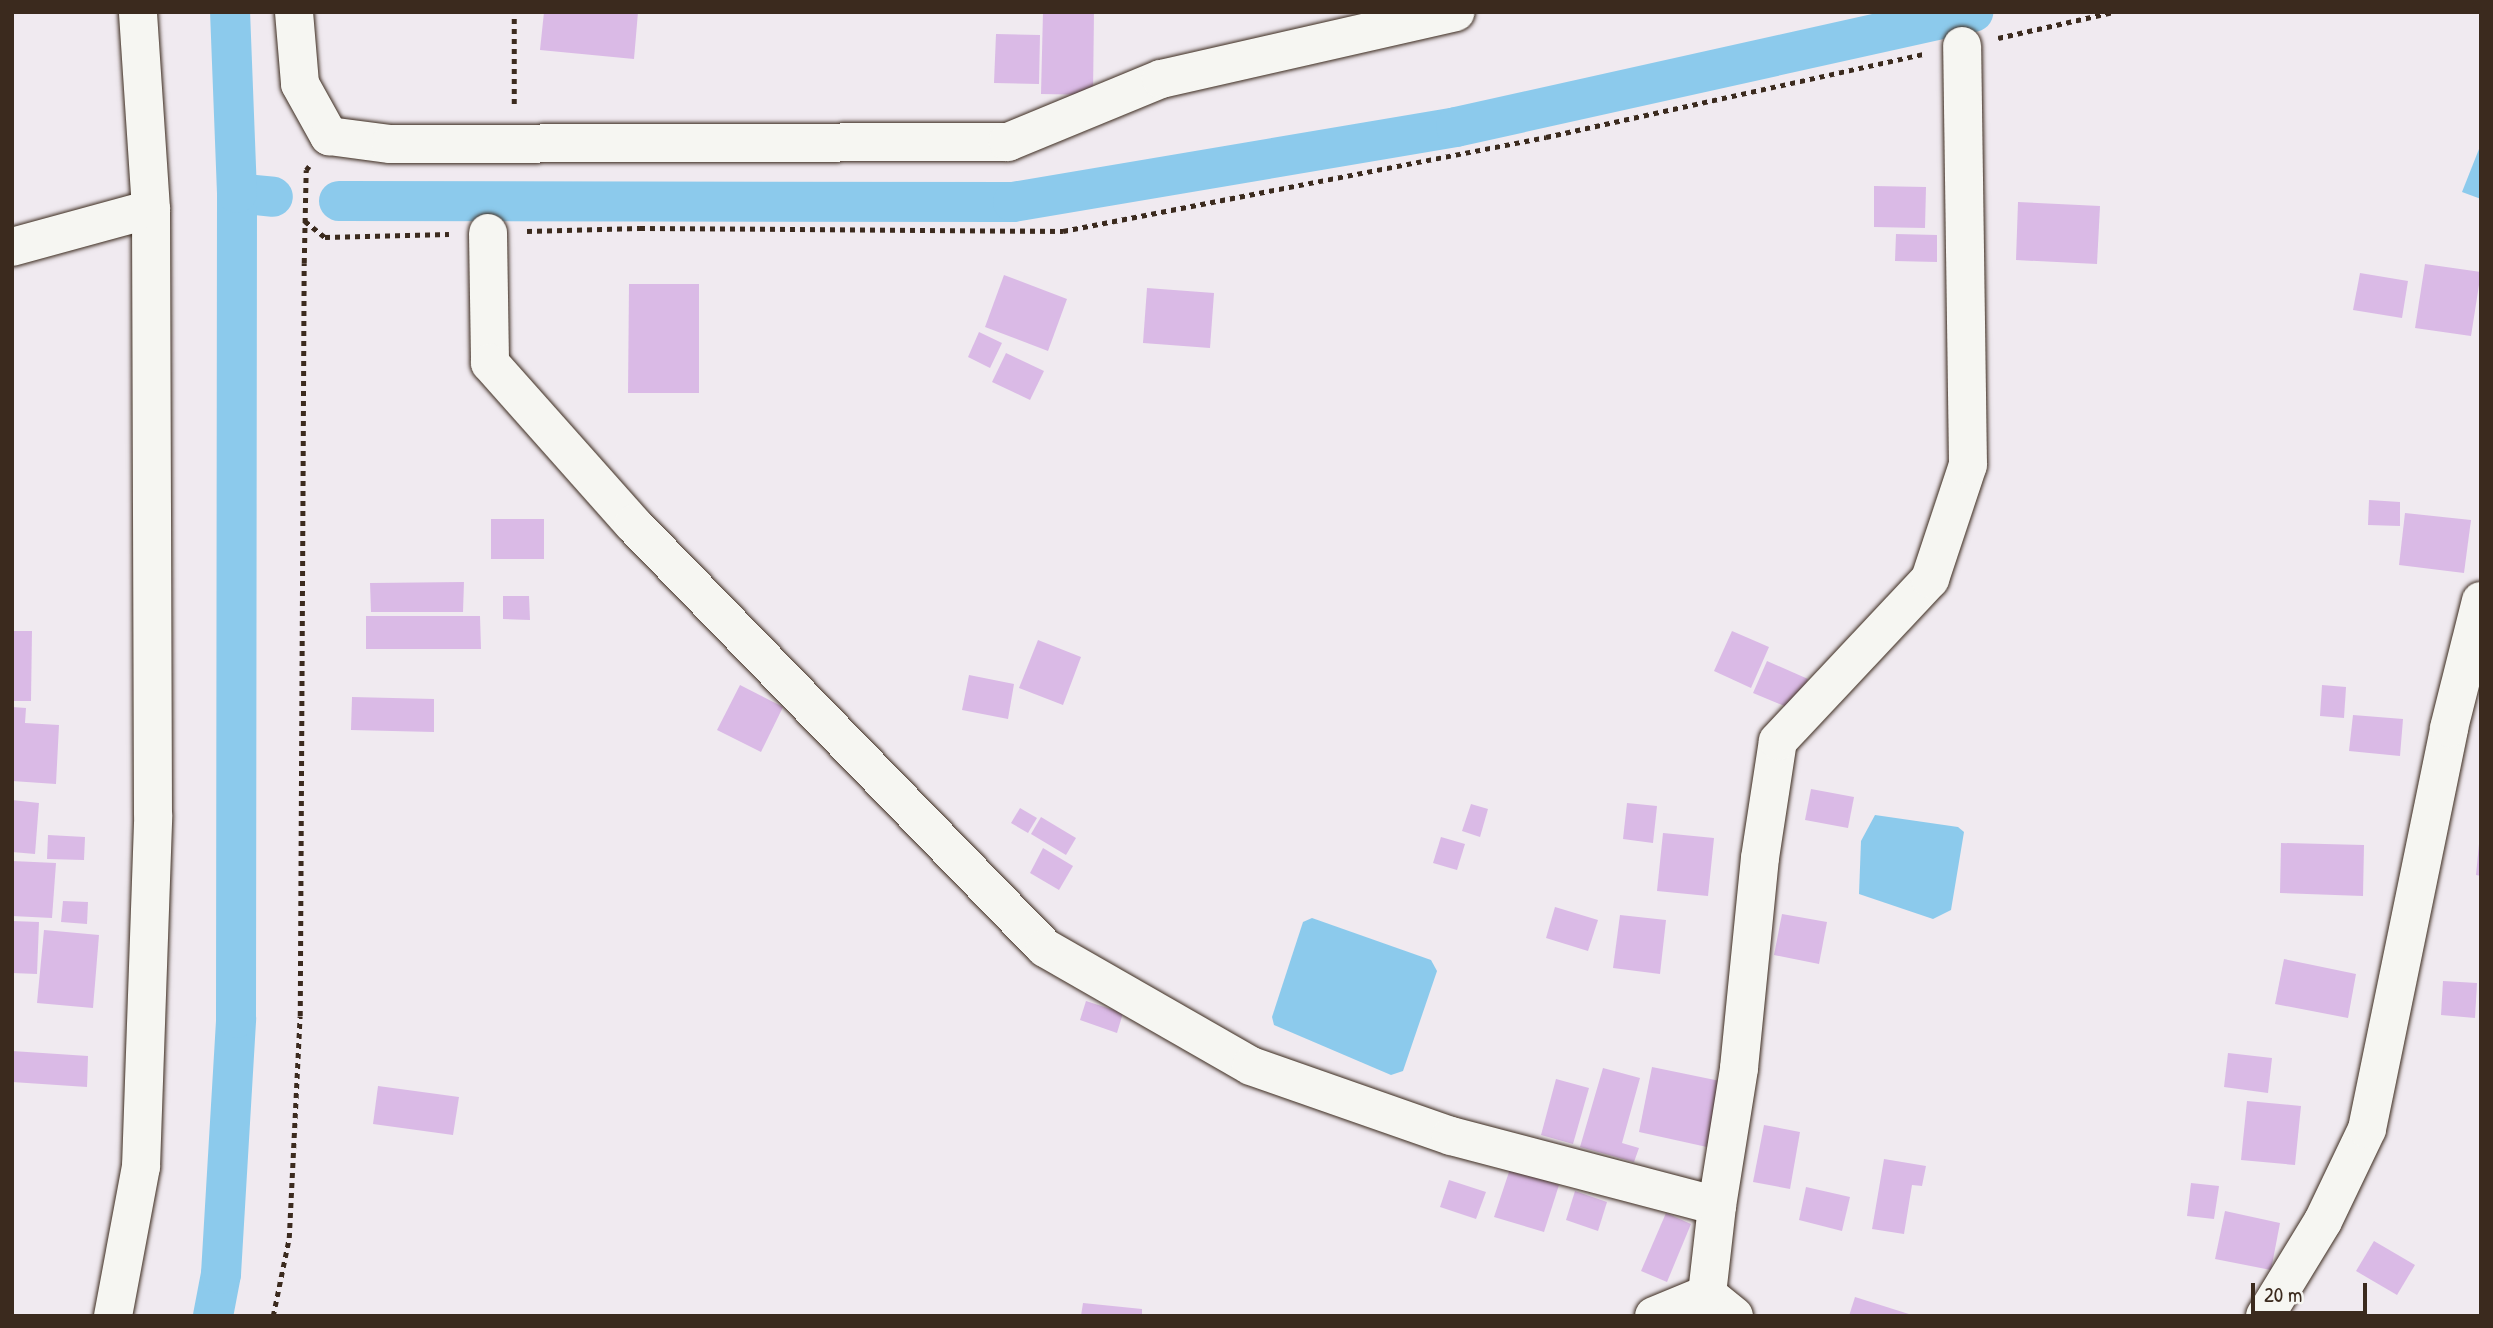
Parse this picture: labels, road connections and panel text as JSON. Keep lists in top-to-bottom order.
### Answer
{
  "scale_bar": "20 m"
}
